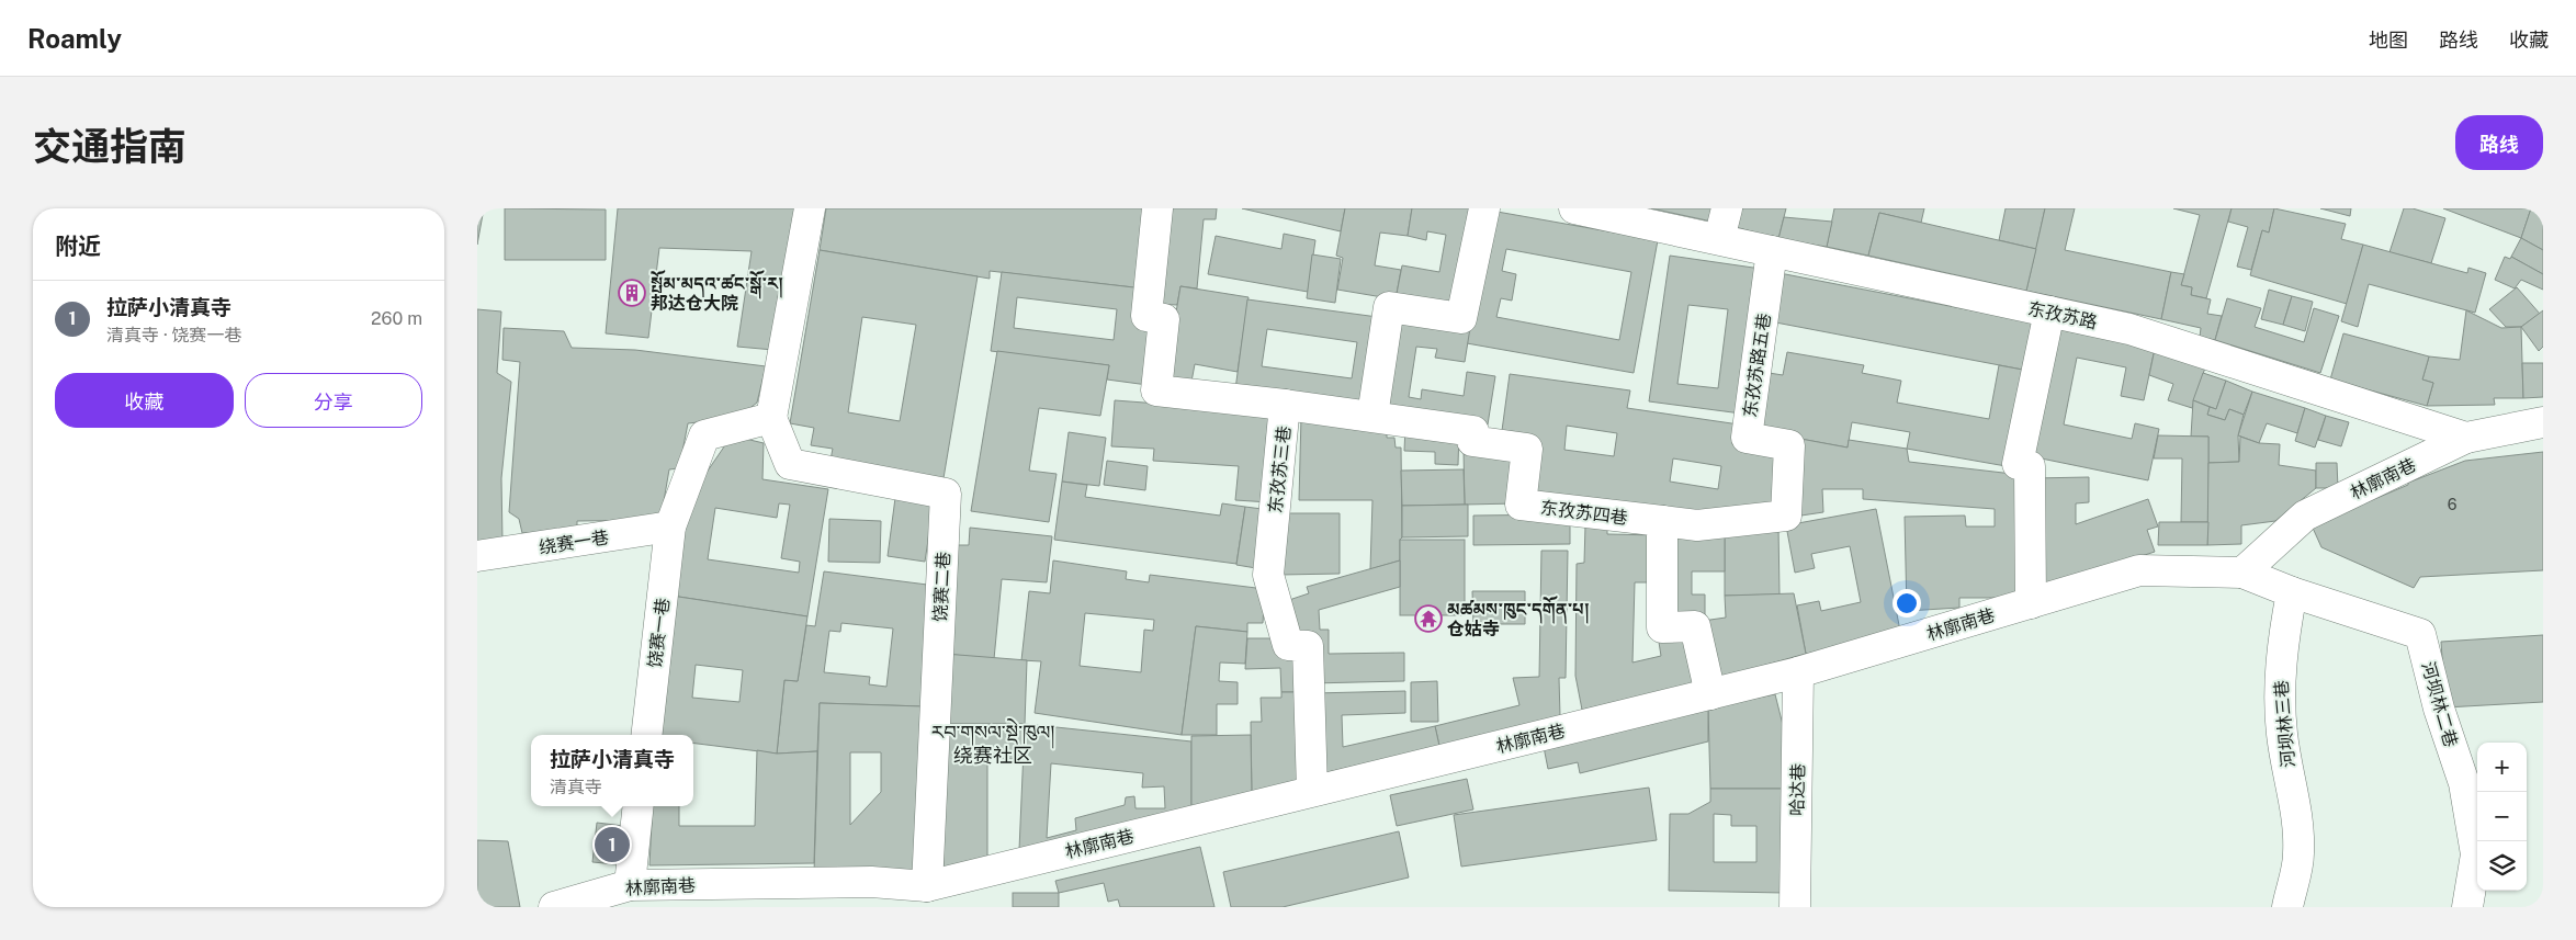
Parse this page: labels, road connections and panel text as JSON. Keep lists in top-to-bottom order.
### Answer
{
  "streets": {
    "street": [
      "东孜苏路",
      "东孜苏路五巷",
      "东孜苏三巷",
      "林廓南巷",
      "东孜苏四巷",
      "绕赛一巷",
      "饶赛二巷",
      "饶赛一巷",
      "河坝林二巷",
      "河坝林三巷",
      "哈达巷"
    ]
  },
  "crossings": [
    ["东孜苏路", "东孜苏路五巷"],
    ["东孜苏路", "林廓南巷"],
    ["东孜苏路五巷", "东孜苏四巷"],
    ["东孜苏三巷", "林廓南巷"],
    ["东孜苏三巷", "东孜苏四巷"],
    ["林廓南巷", "饶赛二巷"],
    ["林廓南巷", "哈达巷"],
    ["绕赛一巷", "饶赛一巷"],
    ["饶赛二巷", "饶赛一巷"],
    ["河坝林二巷", "河坝林三巷"]
  ],
  "districts": ["རབ་གསལ་སྡེ་ཁུལ། 绕赛社区"],
  "places": {
    "building": ["སྤོམ་མདའ་ཚང་སྒོ་ར། 邦达仓大院"],
    "temple": ["མཚམས་ཁུང་དགོན་པ། 仓姑寺"]
  },
  "house_numbers": ["6"],
  "page": {
    "header": "Roamly",
    "nav": ["地图", "路线", "收藏"],
    "title": "交通指南",
    "buttons": [
      "路线",
      ["收藏", "分享"]
    ],
    "heading": "附近",
    "list": [
      {
        "mark": "1",
        "name": "拉萨小清真寺",
        "note": "清真寺 · 饶赛一巷",
        "value": "260 m"
      }
    ],
    "popup": ["拉萨小清真寺", "清真寺"],
    "map_buttons": ["+", "−"],
    "pins": "1"
  }
}
